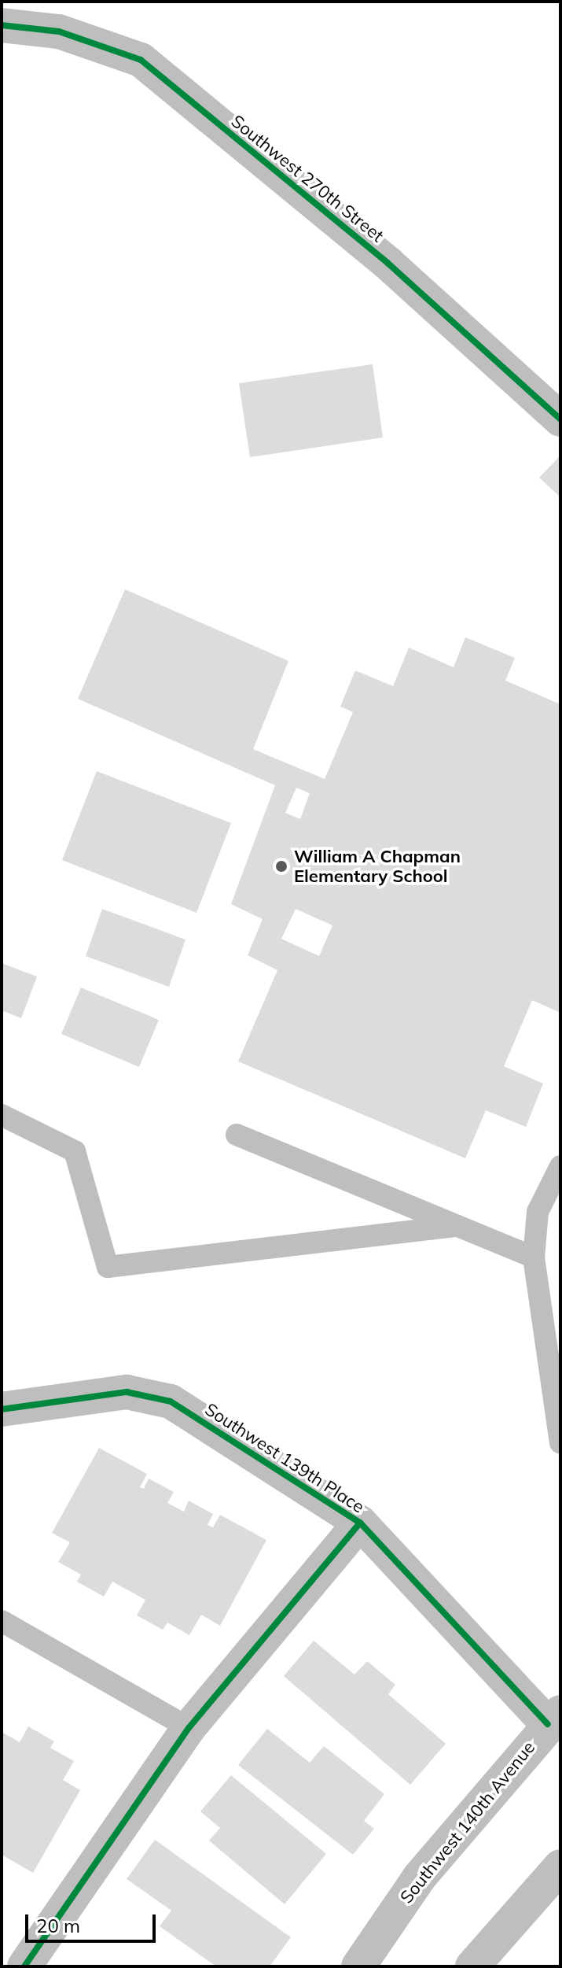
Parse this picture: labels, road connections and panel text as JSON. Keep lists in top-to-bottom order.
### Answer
{
  "streets": {
    "street": ["Southwest 270th Street", "Southwest 139th Place", "Southwest 140th Avenue"]
  },
  "crossings": [
    ["Southwest 139th Place", "Southwest 140th Avenue"]
  ],
  "places": ["William A Chapman Elementary School"],
  "scale_bar": "20 m"
}
